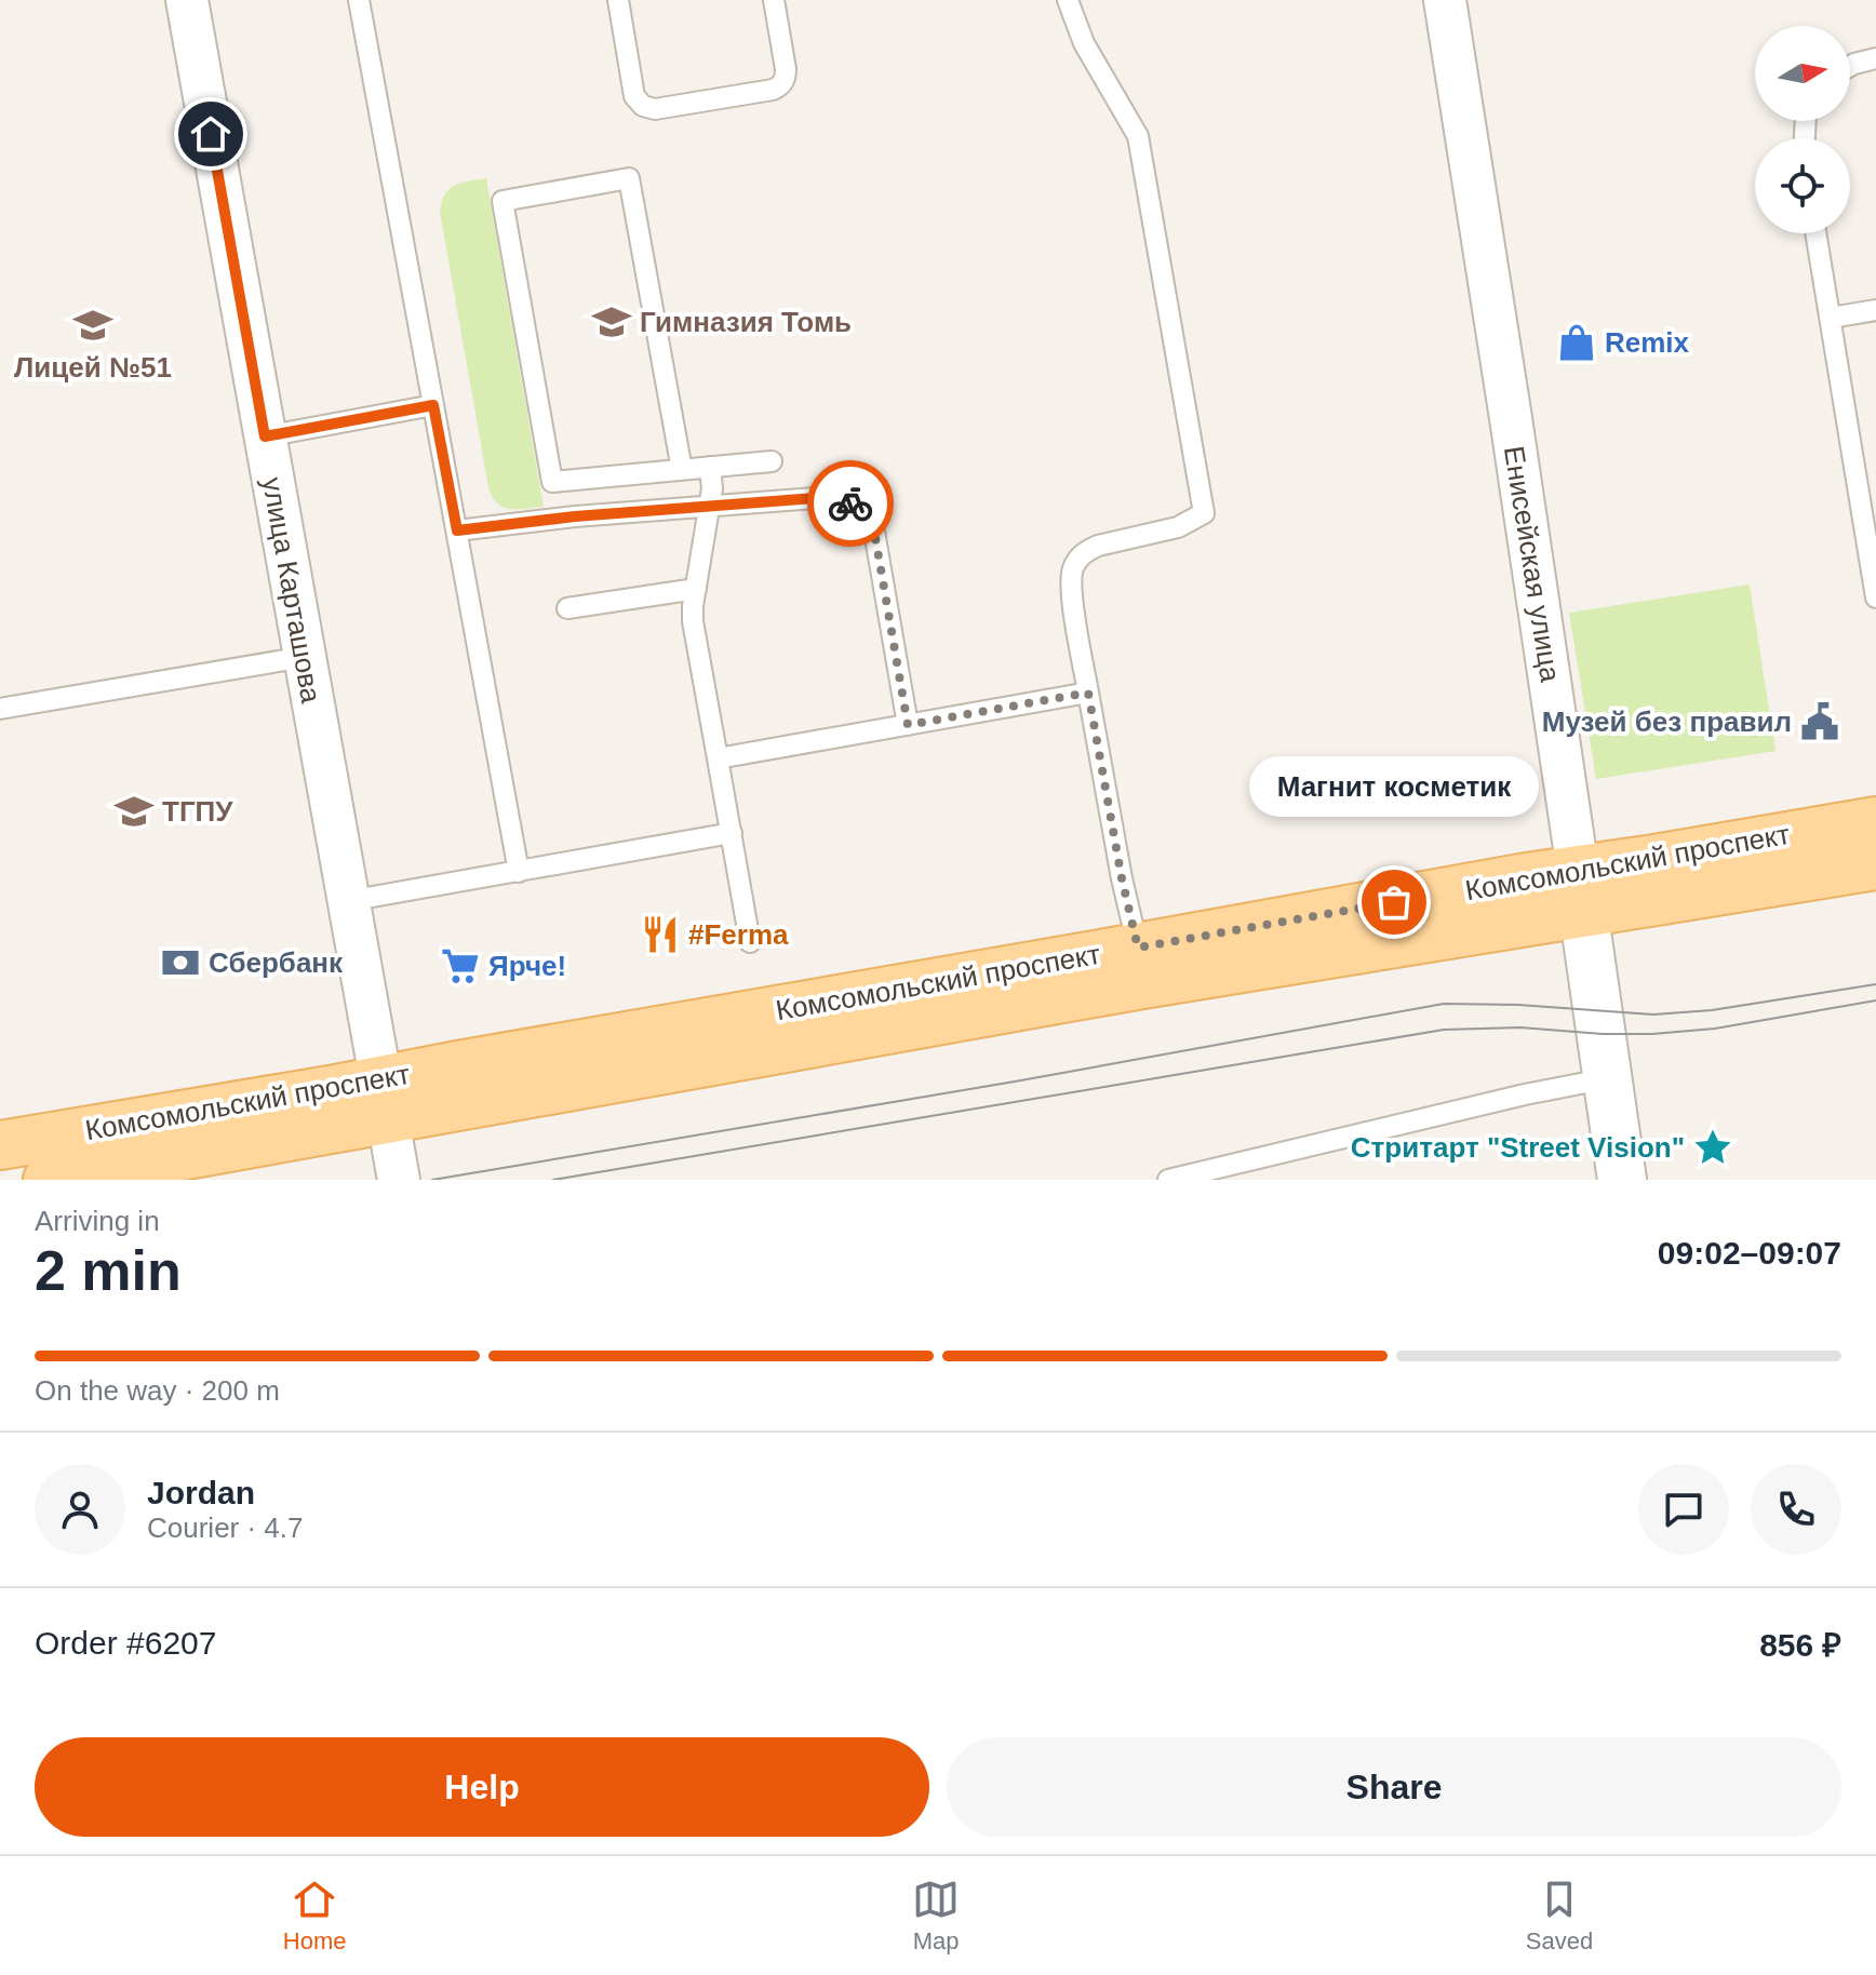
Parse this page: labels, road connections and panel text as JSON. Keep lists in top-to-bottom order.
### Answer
{
  "streets": {
    "main road": ["Комсомольский проспект"],
    "street": ["Енисейская улица", "улица Карташова"]
  },
  "crossings": [
    ["Енисейская улица", "Комсомольский проспект"],
    ["улица Карташова", "Комсомольский проспект"]
  ],
  "places": {
    "school or university": ["Гимназия Томь", "Лицей №51", "ТГПУ"],
    "shop": ["Remix"],
    "public building": ["Музей без правил"],
    "other": ["Магнит косметик"],
    "restaurant": ["#Ferma"],
    "bank": ["Сбербанк"],
    "supermarket": ["Ярче!"],
    "place": ["Стритарт \"Street Vision\""]
  },
  "north": "right",
  "page": {
    "bubble": "Магнит косметик",
    "heading": ["2 min", "Arriving in", "09:02–09:07"],
    "panel": [
      "Jordan",
      "Courier · 4.7",
      "Order #6207",
      "856 ₽"
    ],
    "bar": "On the way · 200 m",
    "buttons": ["Help", "Share"],
    "tabs": ["Home", "Map", "Saved"]
  }
}
